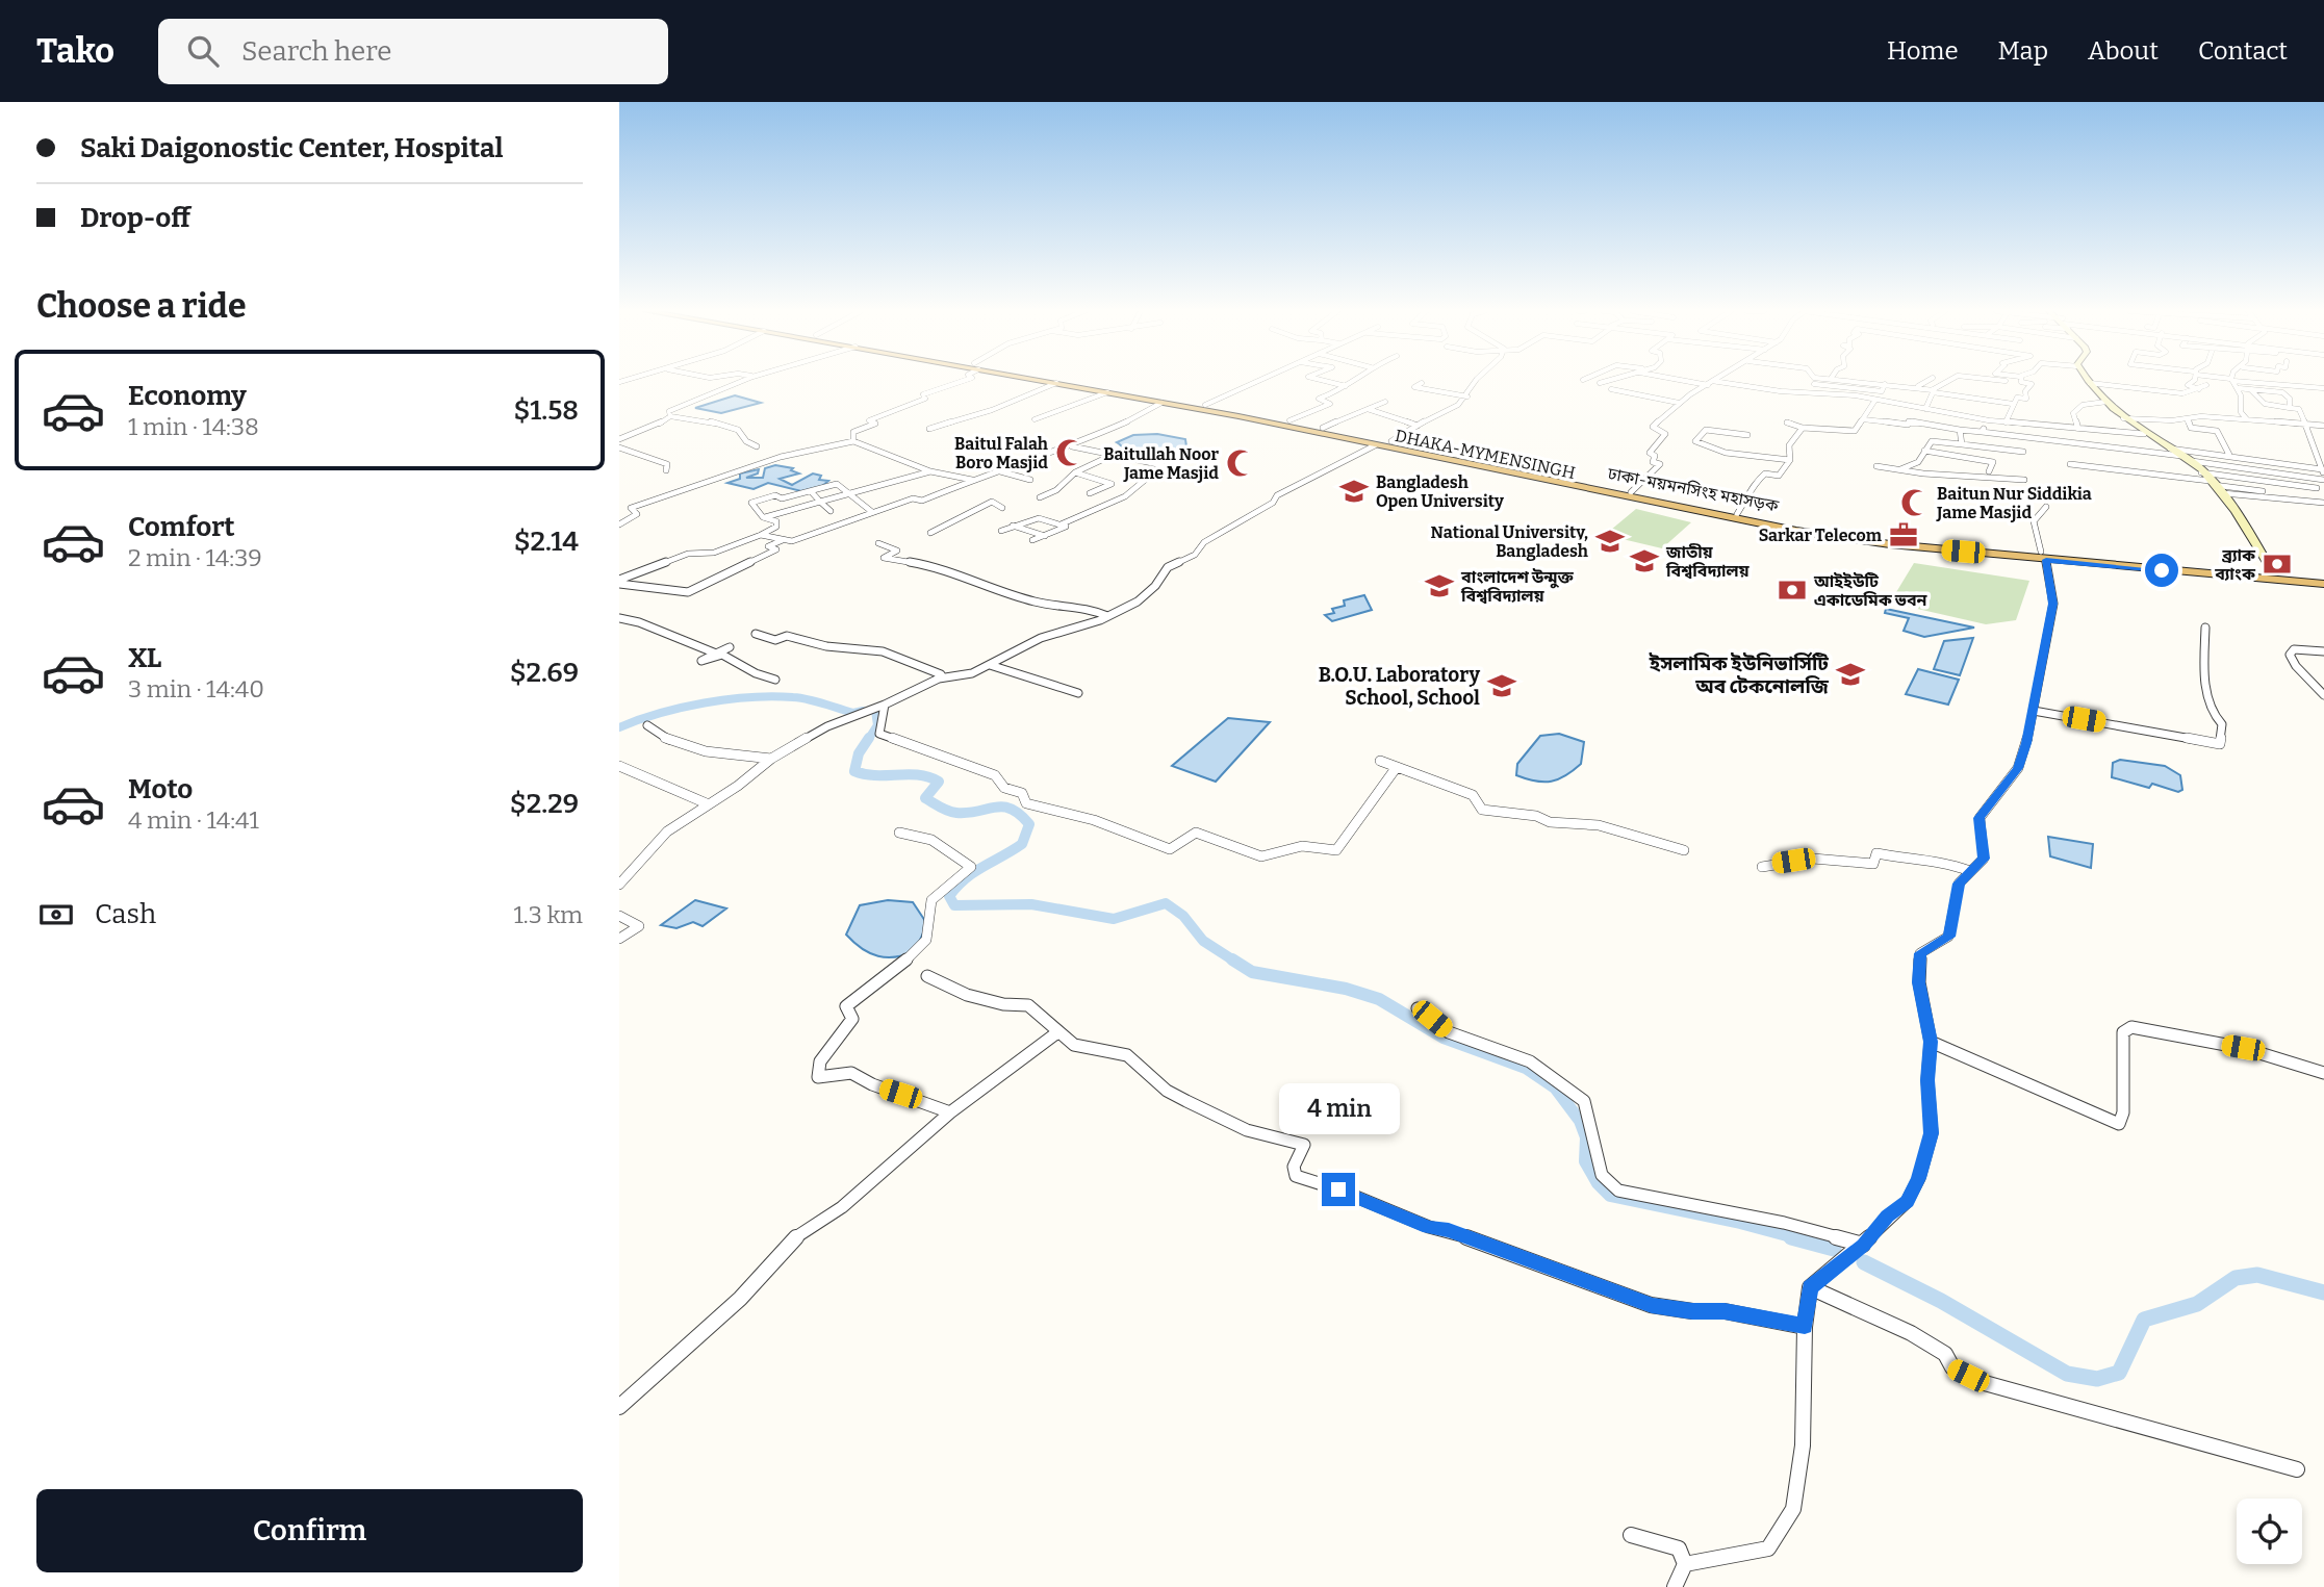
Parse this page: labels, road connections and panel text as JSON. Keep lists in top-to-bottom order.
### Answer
{
  "streets": {
    "highway": ["DHAKA-MYMENSINGH", "ঢাকা-ময়মনসিংহ মহাসড়ক"]
  },
  "crossings": [
    ["DHAKA-MYMENSINGH", "ঢাকা-ময়মনসিংহ মহাসড়ক"]
  ],
  "places": {
    "mosque": ["Baitul Falah Boro Masjid", "Baitullah Noor Jame Masjid", "Baitun Nur Siddikia Jame Masjid"],
    "school or university": [
      "Bangladesh Open University",
      "National University, Bangladesh",
      "জাতীয় বিশ্ববিদ্যালয়",
      "বাংলাদেশ উন্মুক্ত বিশ্ববিদ্যালয়",
      "ইসলামিক ইউনিভার্সিটি অব টেকনোলজি",
      "B.O.U. Laboratory School, School"
    ],
    "office": ["Sarkar Telecom"],
    "bank": ["ব্র্যাক ব্যাংক", "আইইউটি একাডেমিক ভবন"]
  },
  "page": {
    "header": "Tako",
    "search": "Search here",
    "nav": [
      "Home",
      "Map",
      "About",
      "Contact"
    ],
    "banner": ["Saki Daigonostic Center, Hospital", "Drop-off"],
    "heading": "Choose a ride",
    "list": [
      {
        "name": "Economy",
        "note": "1 min · 14:38",
        "value": "$1.58"
      },
      {
        "name": "Comfort",
        "note": "2 min · 14:39",
        "value": "$2.14"
      },
      {
        "name": "XL",
        "note": "3 min · 14:40",
        "value": "$2.69"
      },
      {
        "name": "Moto",
        "note": "4 min · 14:41",
        "value": "$2.29"
      }
    ],
    "pay": ["Cash", "1.3 km"],
    "bubble": "4 min",
    "buttons": "Confirm"
  }
}
